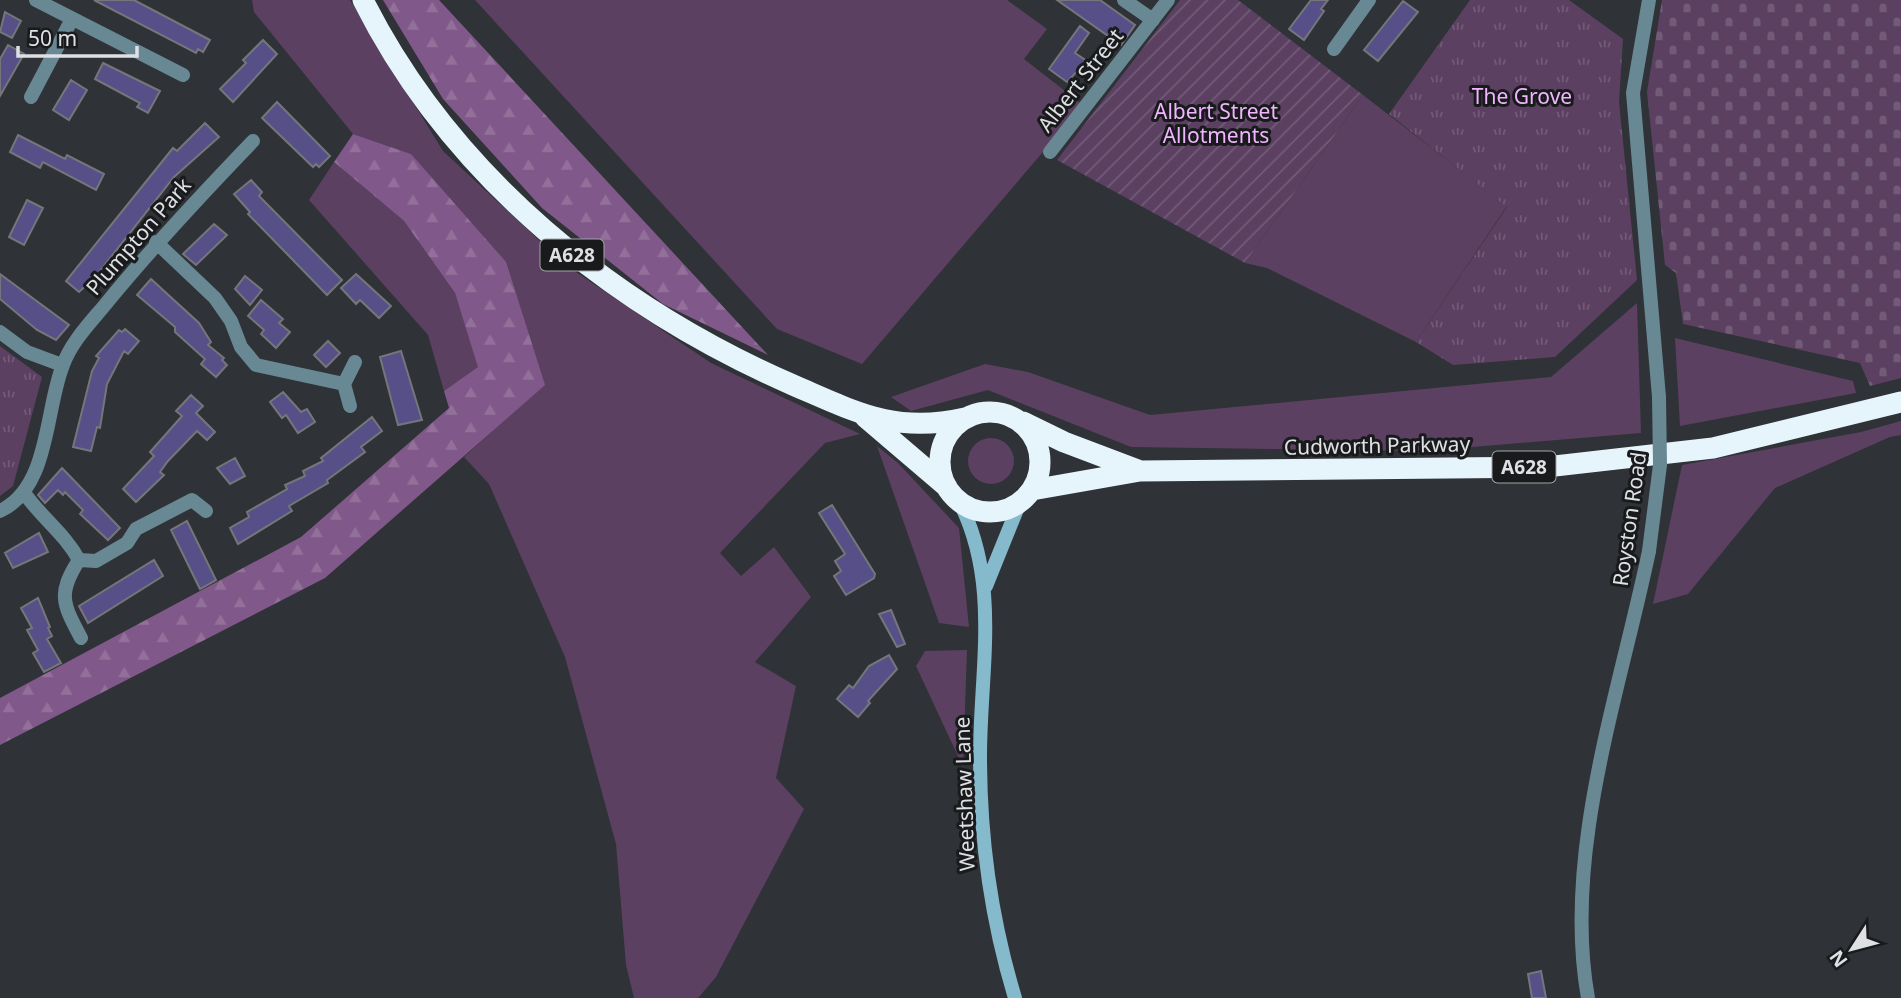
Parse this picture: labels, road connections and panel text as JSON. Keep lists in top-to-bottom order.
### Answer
{
  "streets": {
    "highway": ["A628", "Cudworth Parkway"],
    "street": [
      "Albert Street",
      "Plumpton Park",
      "Royston Road",
      "Weetshaw Lane"
    ]
  },
  "crossings": [
    ["Cudworth Parkway", "Weetshaw Lane"]
  ],
  "parks": ["The Grove", "Albert Street Allotments"],
  "scale_bar": "50 m",
  "north": "bottom left"
}
